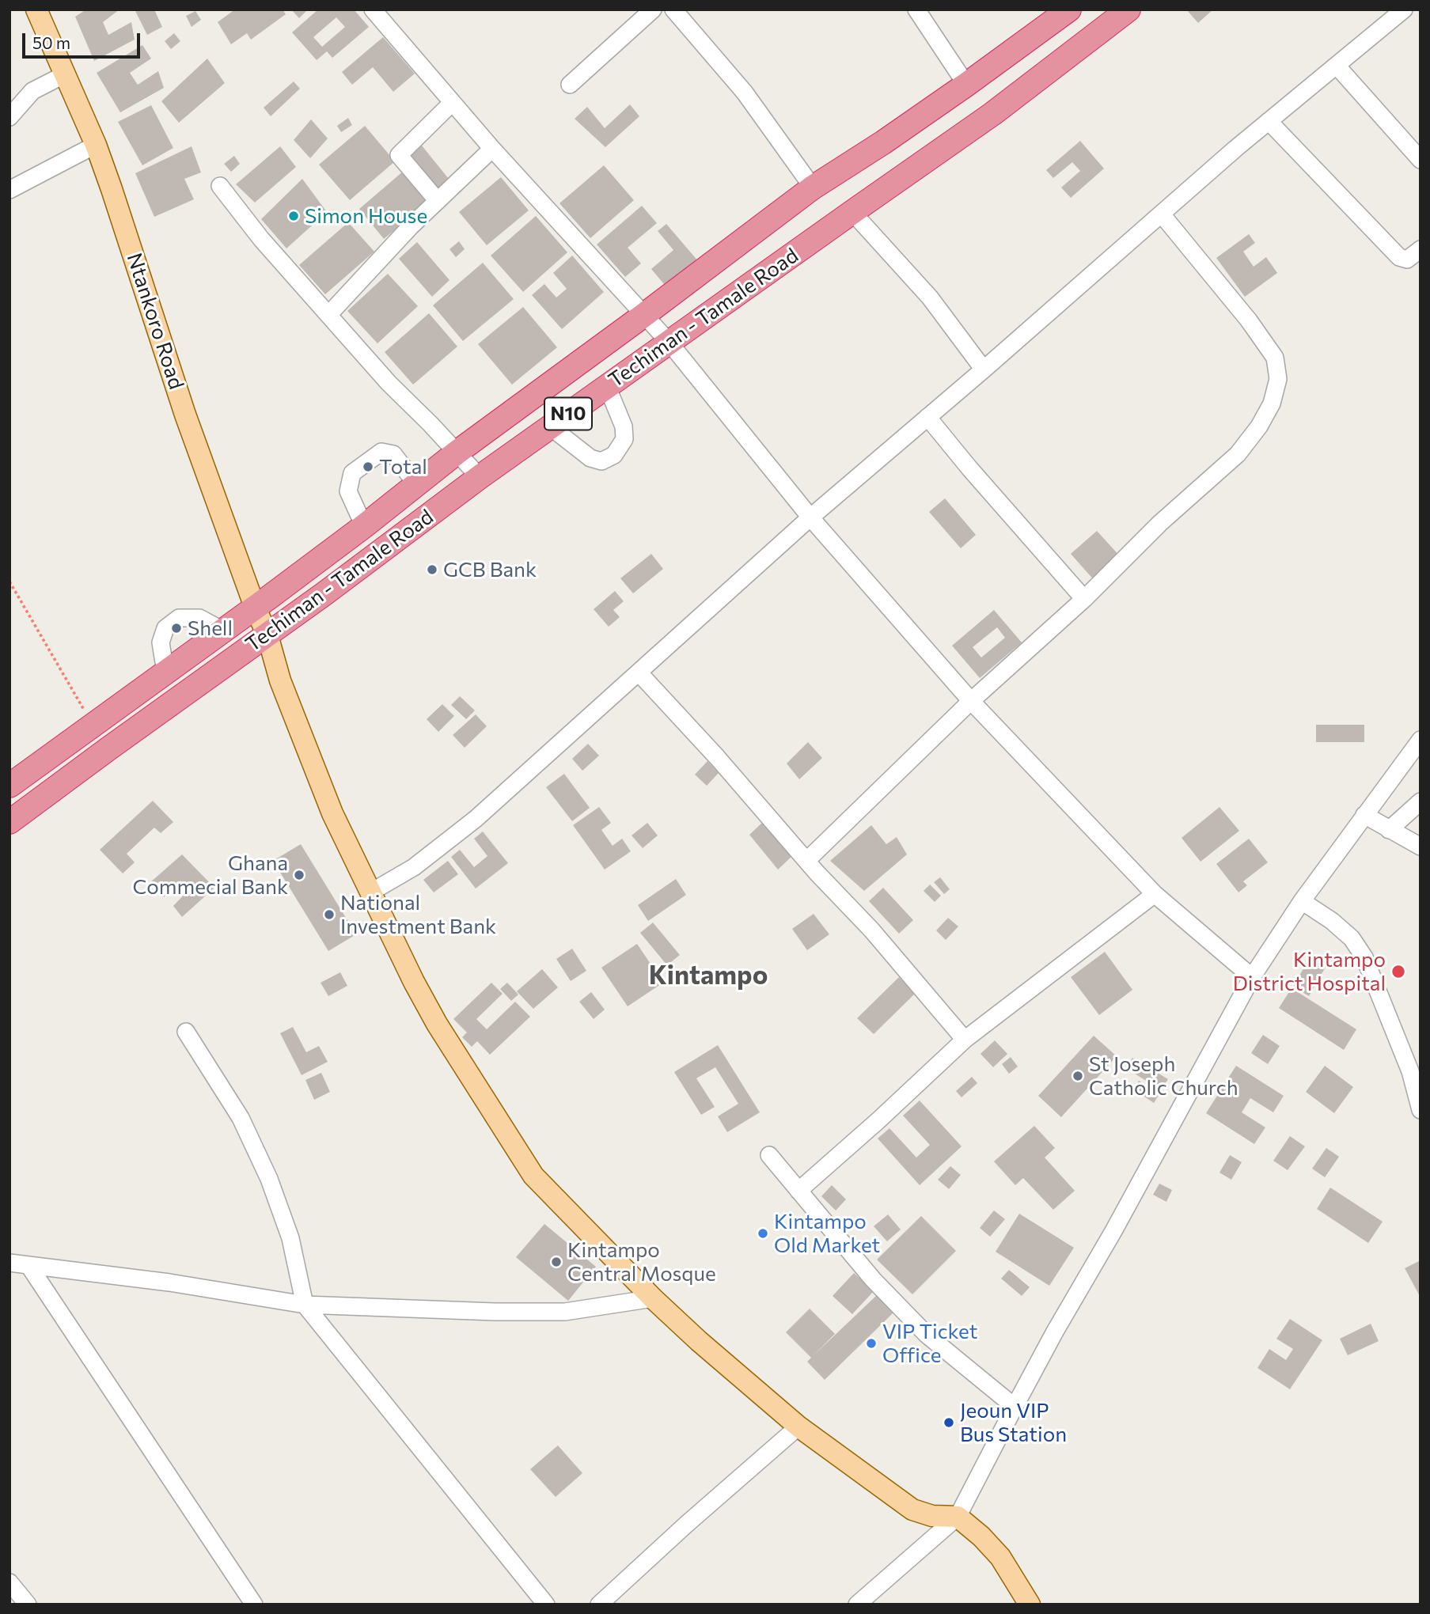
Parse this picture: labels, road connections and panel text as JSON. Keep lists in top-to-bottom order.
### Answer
{
  "streets": {
    "highway": ["Techiman - Tamale Road", "N10"],
    "main road": ["Ntankoro Road"]
  },
  "crossings": [
    ["Techiman - Tamale Road", "Ntankoro Road"]
  ],
  "districts": ["Kintampo"],
  "places": [
    "Simon House",
    "Total",
    "GCB Bank",
    "Shell",
    "Ghana Commecial Bank",
    "National Investment Bank",
    "Kintampo District Hospital",
    "St Joseph Catholic Church",
    "Kintampo Old Market",
    "Kintampo Central Mosque",
    "VIP Ticket Office",
    "Jeoun VIP Bus Station"
  ],
  "scale_bar": "50 m"
}
